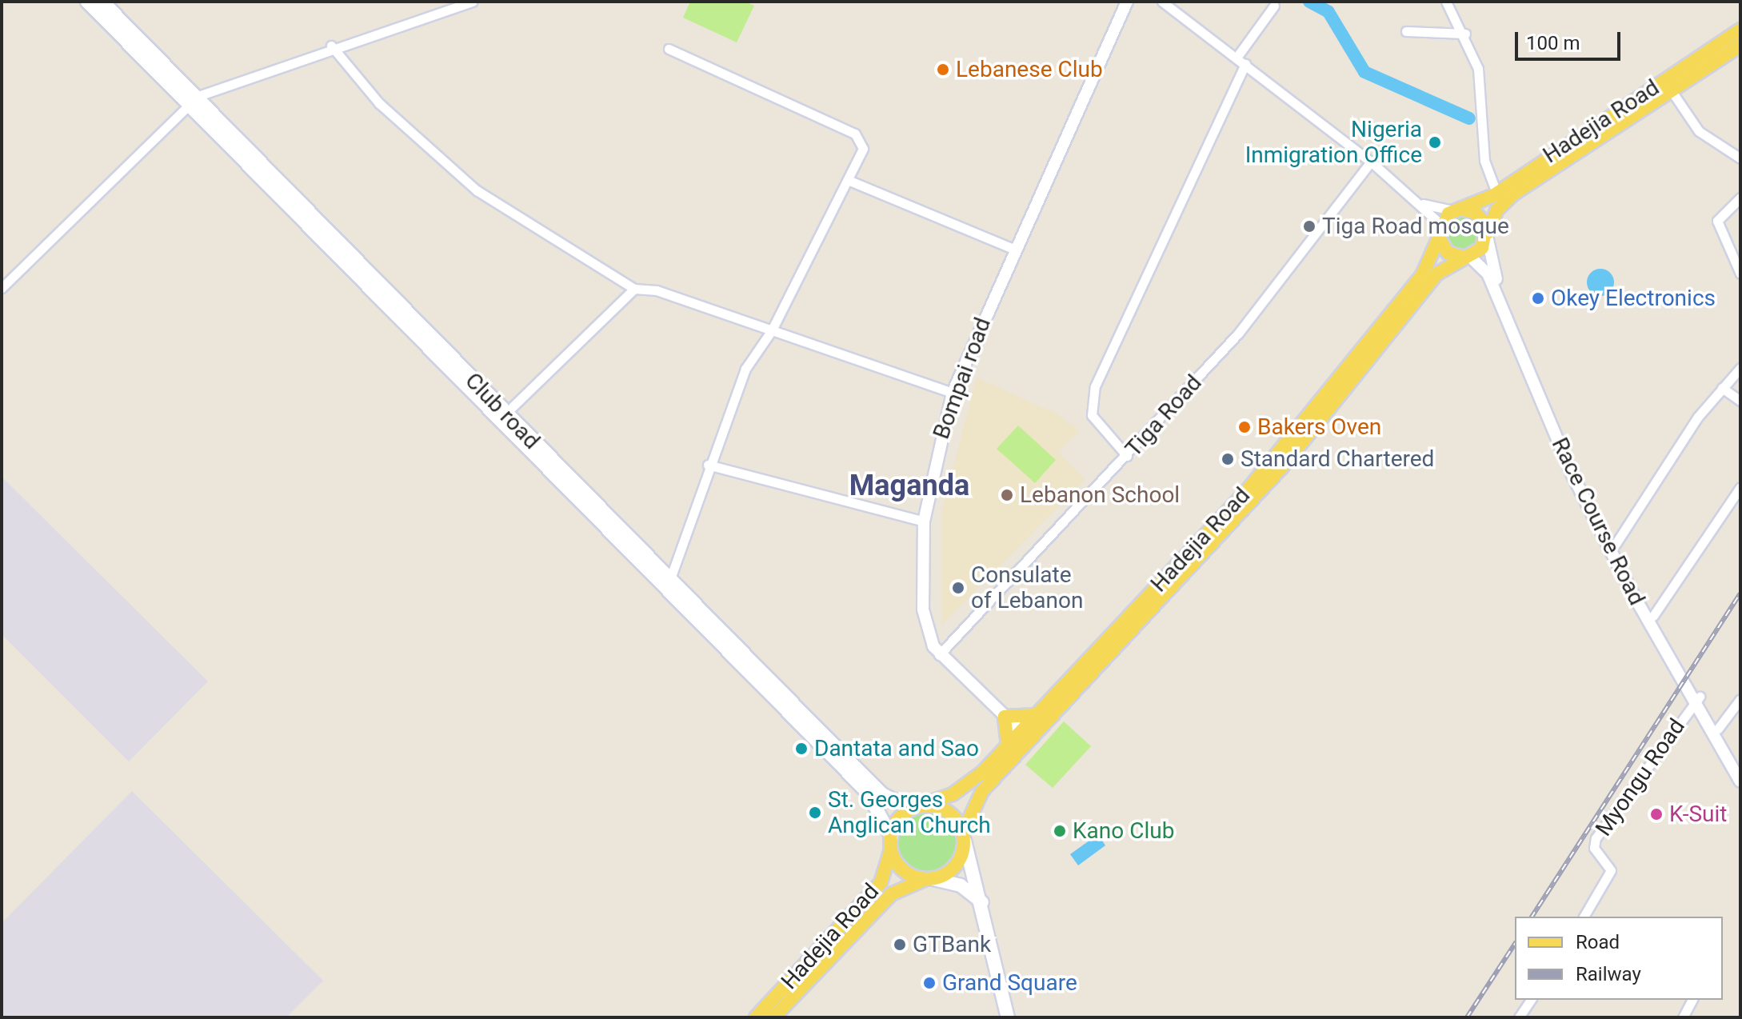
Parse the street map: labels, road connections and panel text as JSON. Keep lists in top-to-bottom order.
{
  "streets": {
    "main road": ["Hadejia Road", "Club road"],
    "street": [
      "Bompai road",
      "Tiga Road",
      "Race Course Road",
      "Myongu Road"
    ]
  },
  "crossings": [
    ["Hadejia Road", "Bompai road"],
    ["Hadejia Road", "Club road"],
    ["Hadejia Road", "Race Course Road"],
    ["Bompai road", "Tiga Road"],
    ["Race Course Road", "Myongu Road"]
  ],
  "districts": ["Maganda"],
  "places": [
    "Lebanese Club",
    "Nigeria Inmigration Office",
    "Tiga Road mosque",
    "Okey Electronics",
    "Bakers Oven",
    "Standard Chartered",
    "Lebanon School",
    "Consulate of Lebanon",
    "Dantata and Sao",
    "St. Georges Anglican Church",
    "K-Suit",
    "Kano Club",
    "GTBank",
    "Grand Square"
  ],
  "legend": ["Road", "Railway"],
  "scale_bar": "100 m"
}
